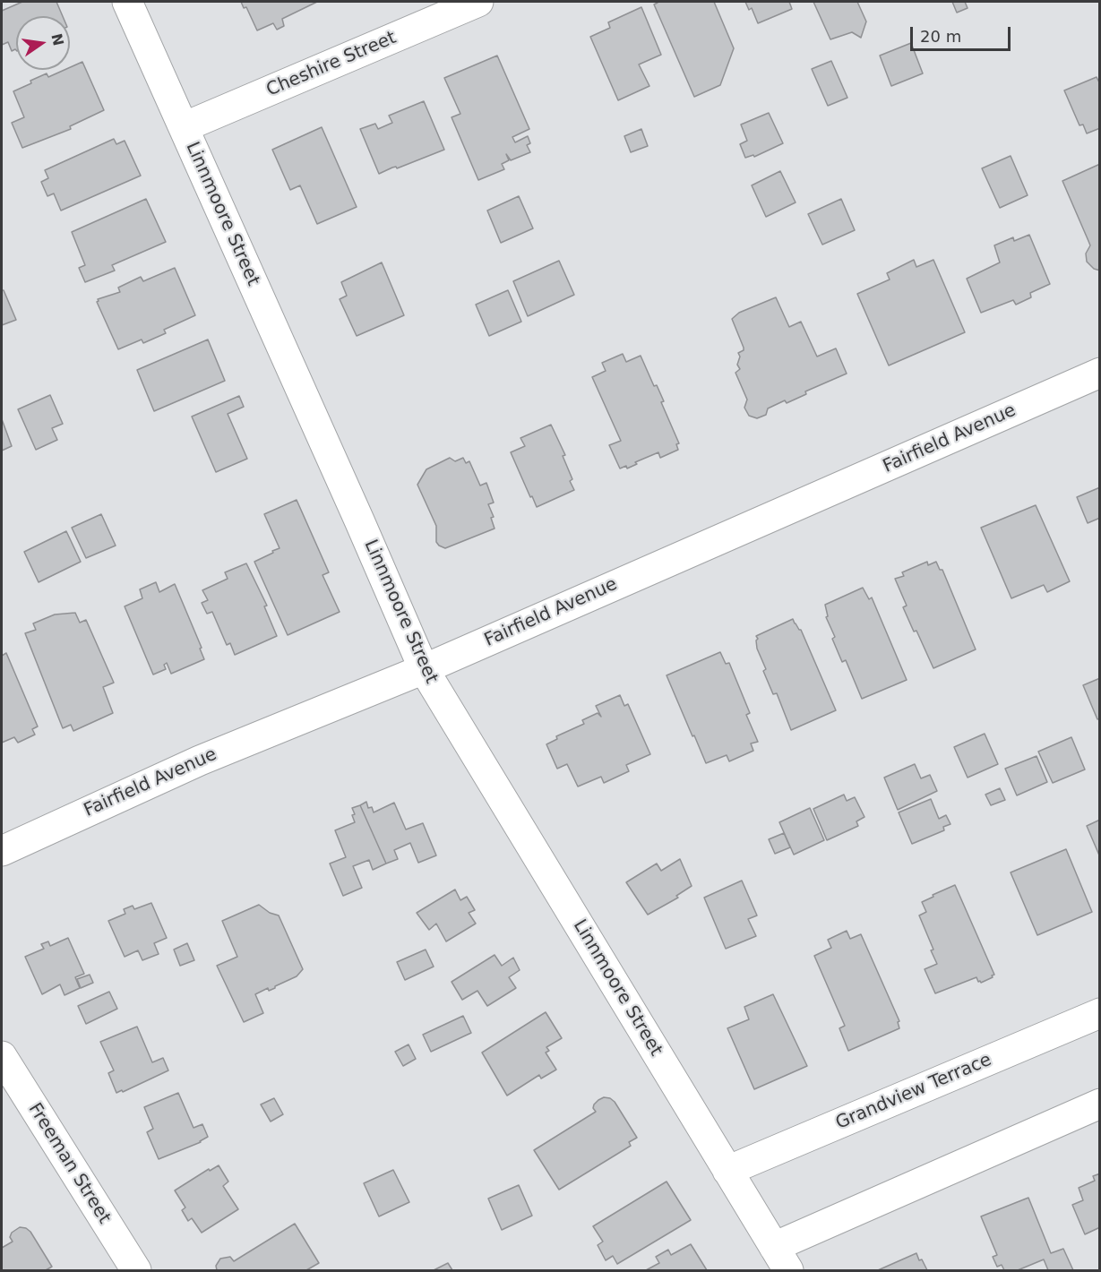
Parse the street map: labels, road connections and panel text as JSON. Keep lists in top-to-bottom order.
{
  "streets": {
    "street": [
      "Cheshire Street",
      "Linnmoore Street",
      "Fairfield Avenue",
      "Grandview Terrace",
      "Freeman Street"
    ]
  },
  "crossings": [
    ["Cheshire Street", "Linnmoore Street"],
    ["Linnmoore Street", "Fairfield Avenue"],
    ["Linnmoore Street", "Grandview Terrace"]
  ],
  "scale_bar": "20 m",
  "north": "right"
}
